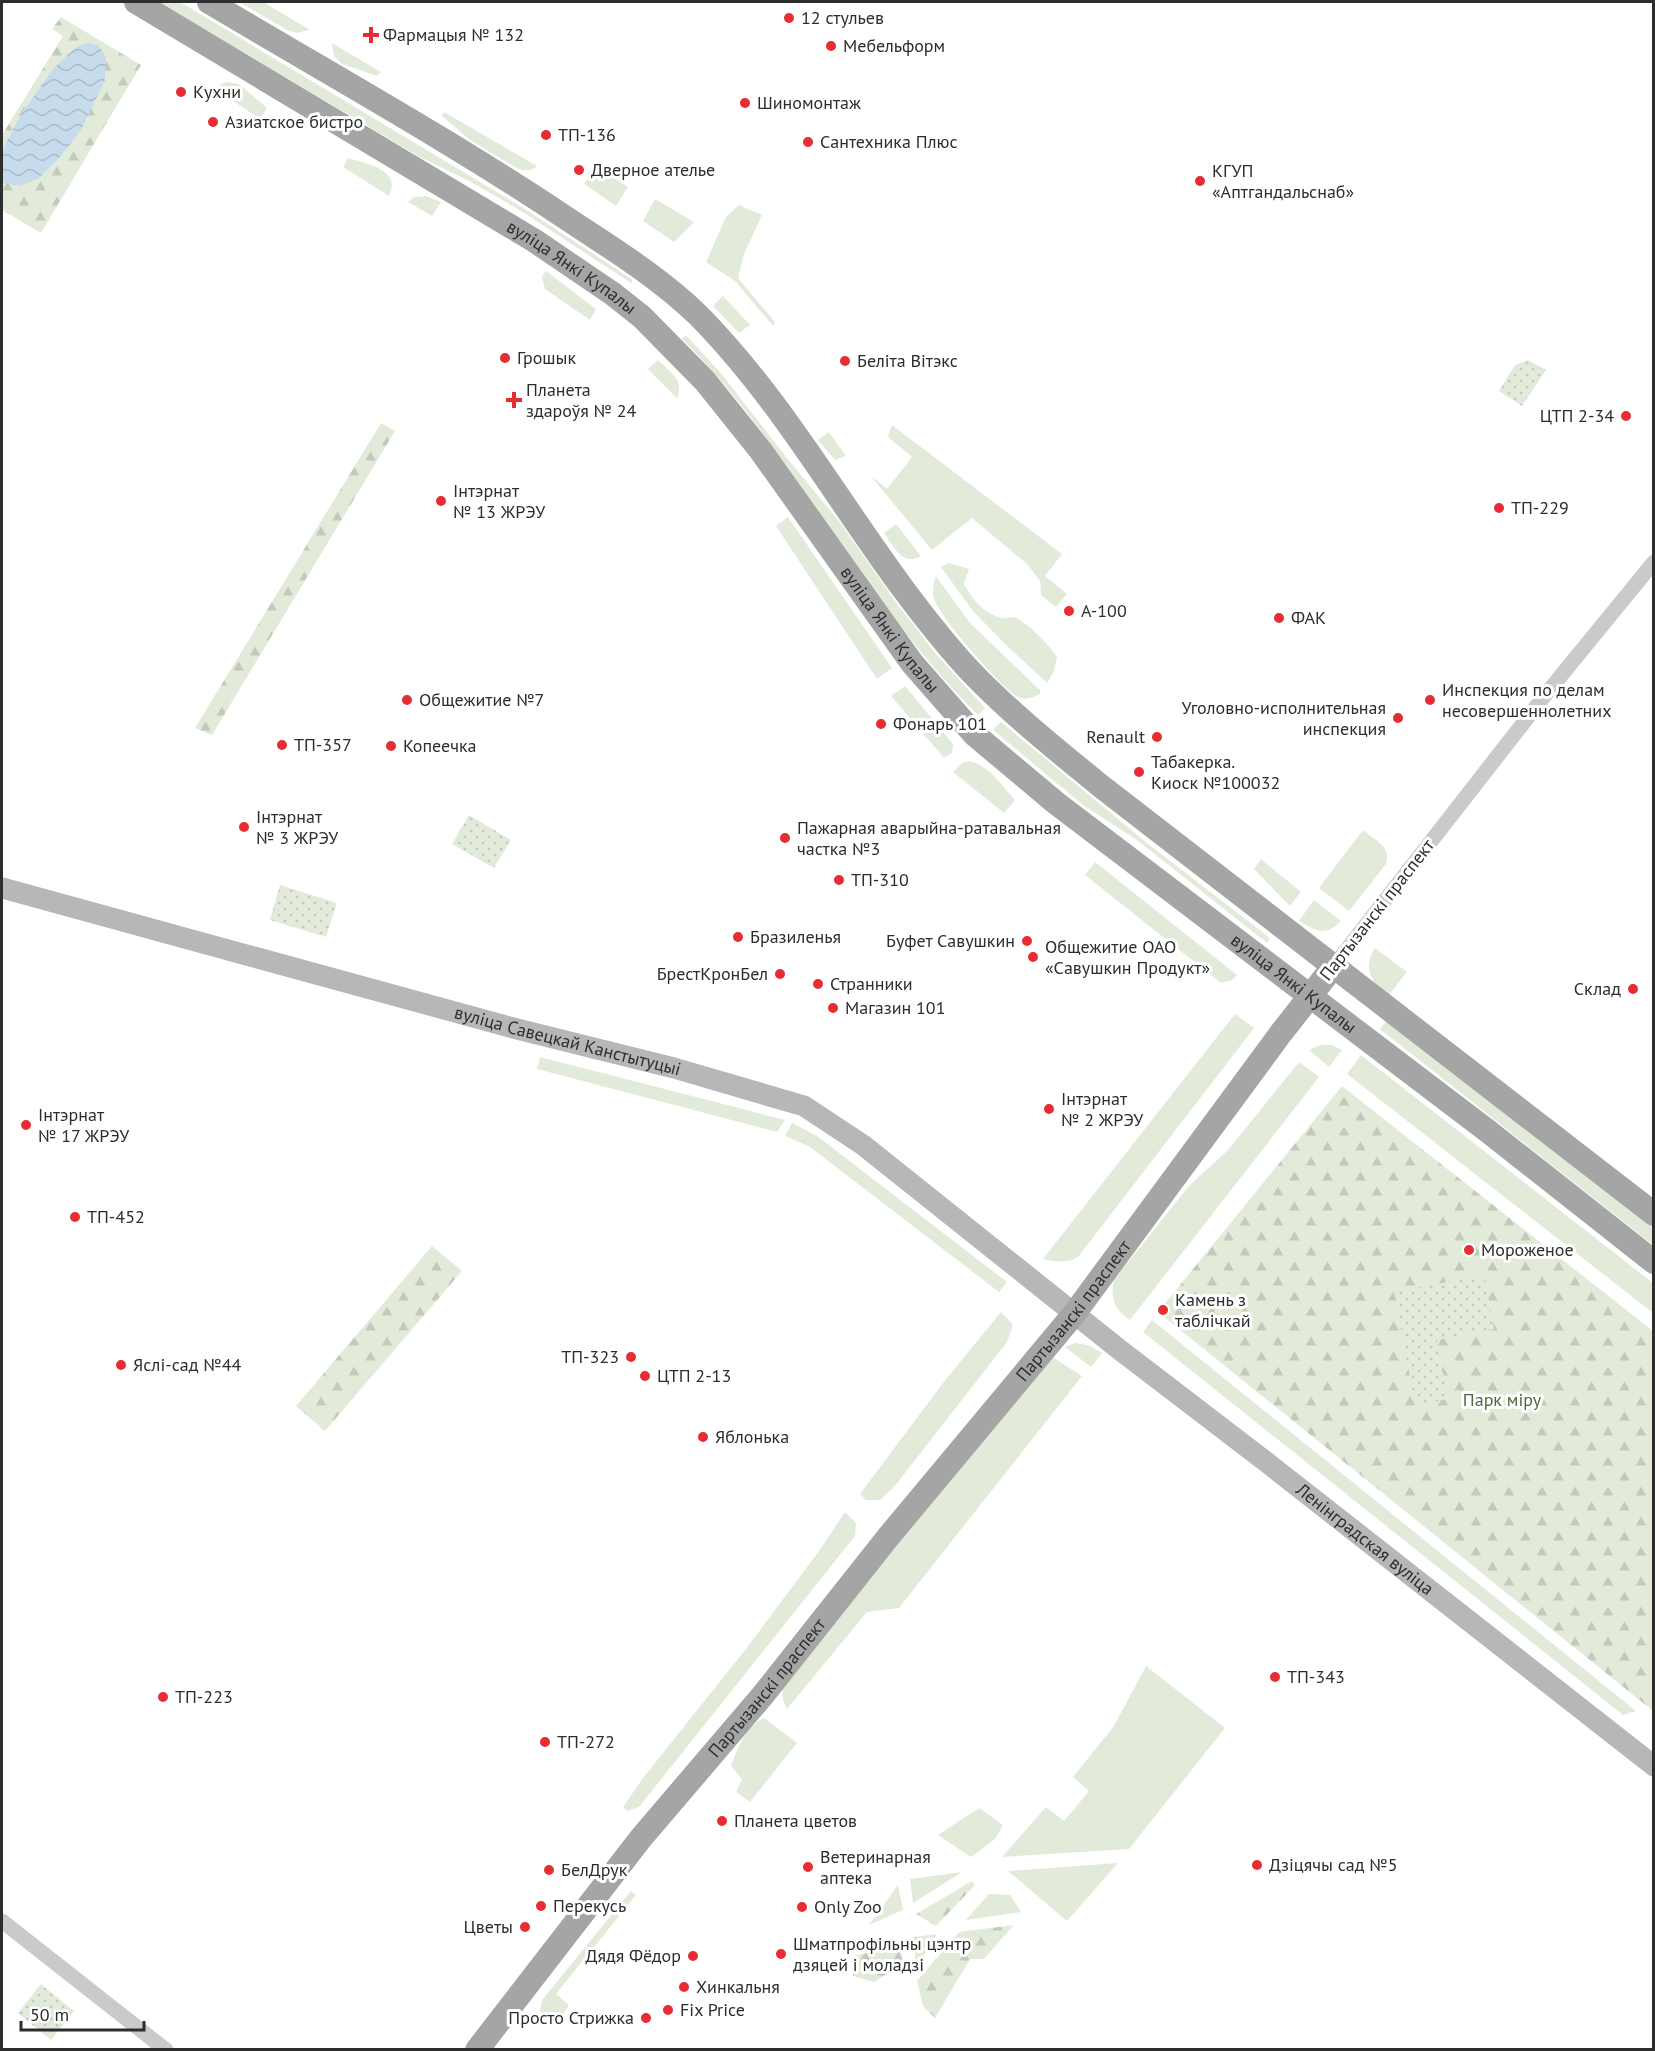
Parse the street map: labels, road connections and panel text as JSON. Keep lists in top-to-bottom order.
{
  "streets": {
    "main road": [
      "вуліца Янкі Купалы",
      "Партызанскі праспект",
      "вуліца Савецкай Канстытуцыі",
      "Ленінградская вуліца"
    ]
  },
  "crossings": [
    ["вуліца Янкі Купалы", "Партызанскі праспект"],
    ["Партызанскі праспект", "вуліца Савецкай Канстытуцыі"],
    ["Партызанскі праспект", "Ленінградская вуліца"],
    ["вуліца Савецкай Канстытуцыі", "Ленінградская вуліца"]
  ],
  "parks": ["Парк міру"],
  "places": {
    "other": [
      "12 стульев",
      "Мебельформ",
      "Кухни",
      "Шиномонтаж",
      "Азиатское бистро",
      "ТП-136",
      "Сантехника Плюс",
      "Дверное ателье",
      "КГУП «Аптгандальснаб»",
      "Грошык",
      "Беліта Вітэкс",
      "ЦТП 2-34",
      "Інтэрнат № 13 ЖРЭУ",
      "ТП-229",
      "А-100",
      "ФАК",
      "Общежитие №7",
      "Инспекция по делам несовершеннолетних",
      "Уголовно-исполнительная инспекция",
      "Фонарь 101",
      "Renault",
      "ТП-357",
      "Копеечка",
      "Табакерка. Киоск №100032",
      "Інтэрнат № 3 ЖРЭУ",
      "Пажарная аварыйна-ратавальная частка №3",
      "ТП-310",
      "Бразиленья",
      "Буфет Савушкин",
      "Общежитие ОАО «Савушкин Продукт»",
      "БрестКронБел",
      "Странники",
      "Склад",
      "Магазин 101",
      "Інтэрнат № 2 ЖРЭУ",
      "Інтэрнат № 17 ЖРЭУ",
      "ТП-452",
      "Мороженое",
      "Камень з таблічкай",
      "ТП-323",
      "Яслі-сад №44",
      "ЦТП 2-13",
      "Яблонька",
      "ТП-343",
      "ТП-223",
      "ТП-272",
      "Планета цветов",
      "Дзіцячы сад №5",
      "Ветеринарная аптека",
      "БелДрук",
      "Перекусь",
      "Only Zoo",
      "Цветы",
      "Шматпрофільны цэнтр дзяцей і моладзі",
      "Дядя Фёдор",
      "Хинкальня",
      "Fix Price",
      "Просто Стрижка"
    ],
    "health": ["Фармацыя № 132", "Планета здароўя № 24"]
  },
  "scale_bar": "50 m"
}
